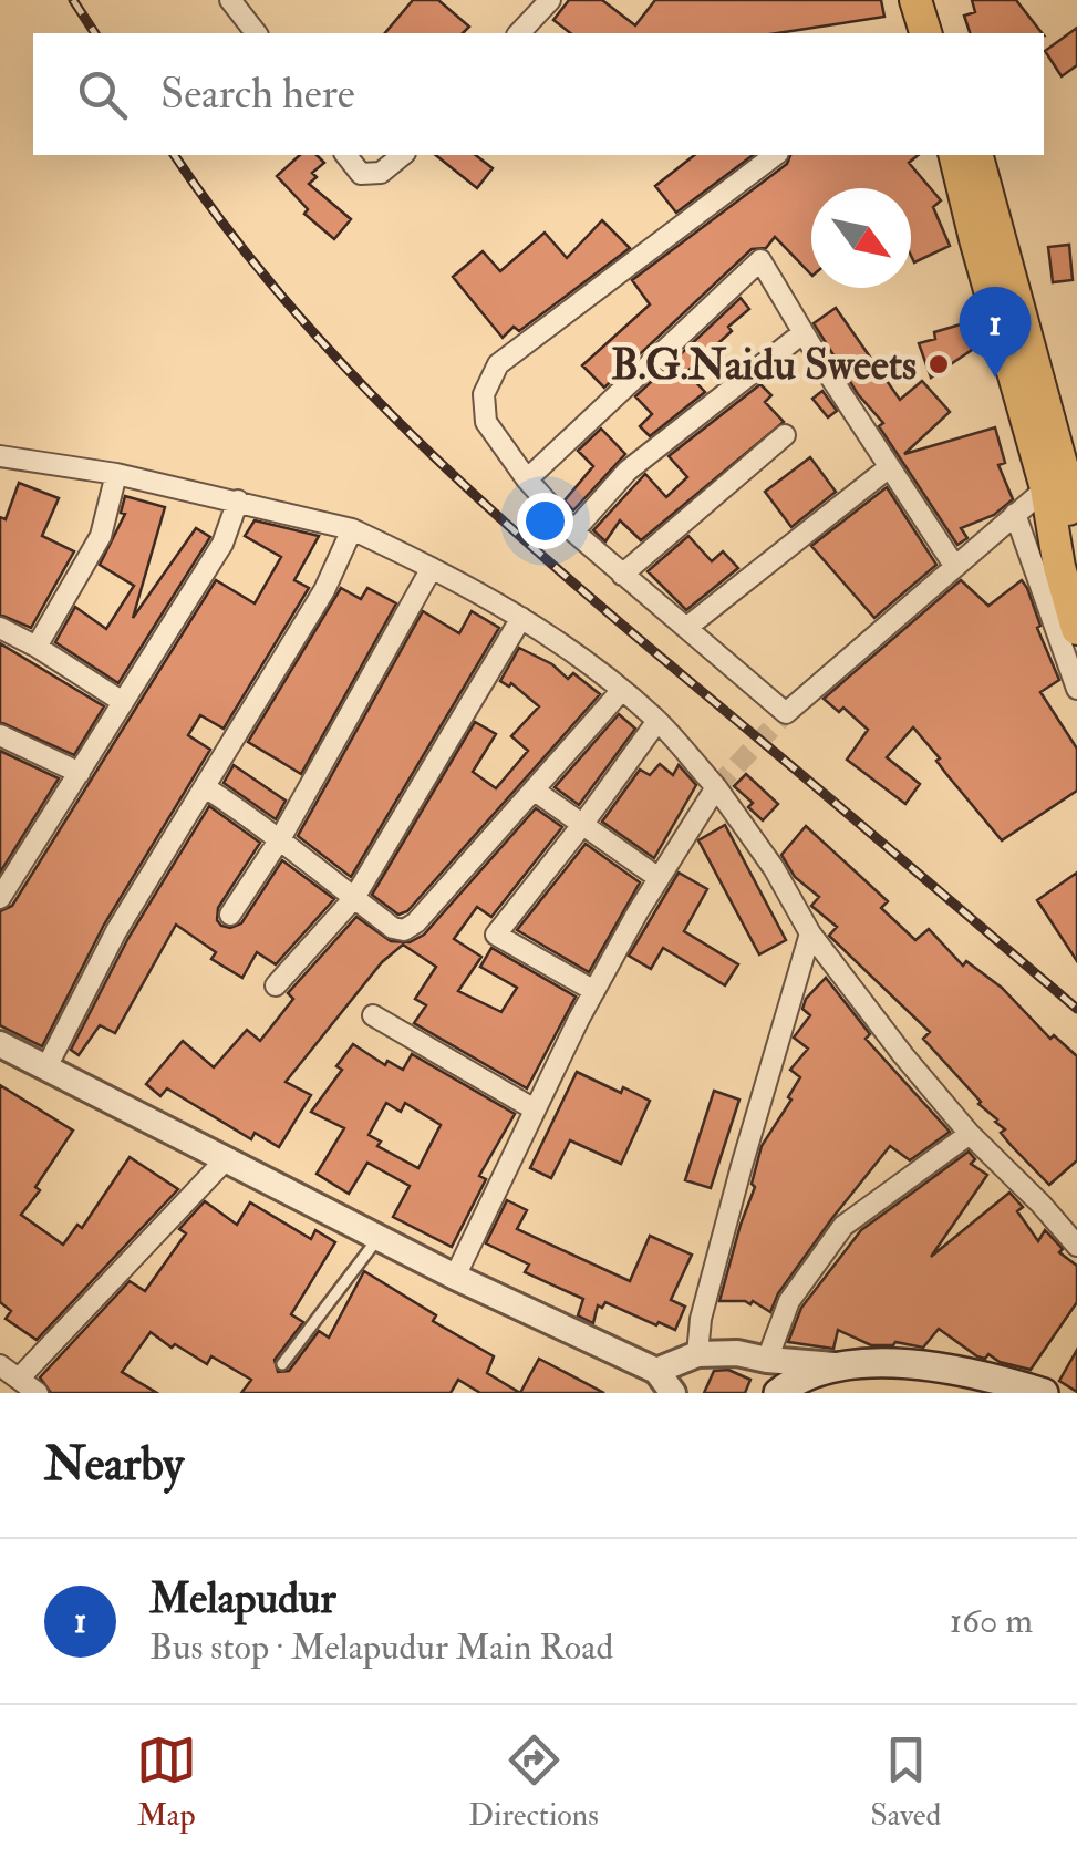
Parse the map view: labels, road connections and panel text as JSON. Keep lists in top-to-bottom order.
{
  "places": ["B.G.Naidu Sweets"],
  "north": "bottom right",
  "page": {
    "search": "Search here",
    "pins": "1",
    "heading": "Nearby",
    "list": [
      {
        "mark": "1",
        "name": "Melapudur",
        "note": "Bus stop · Melapudur Main Road",
        "value": "160 m"
      }
    ],
    "nav": ["Map", "Directions", "Saved"]
  }
}
